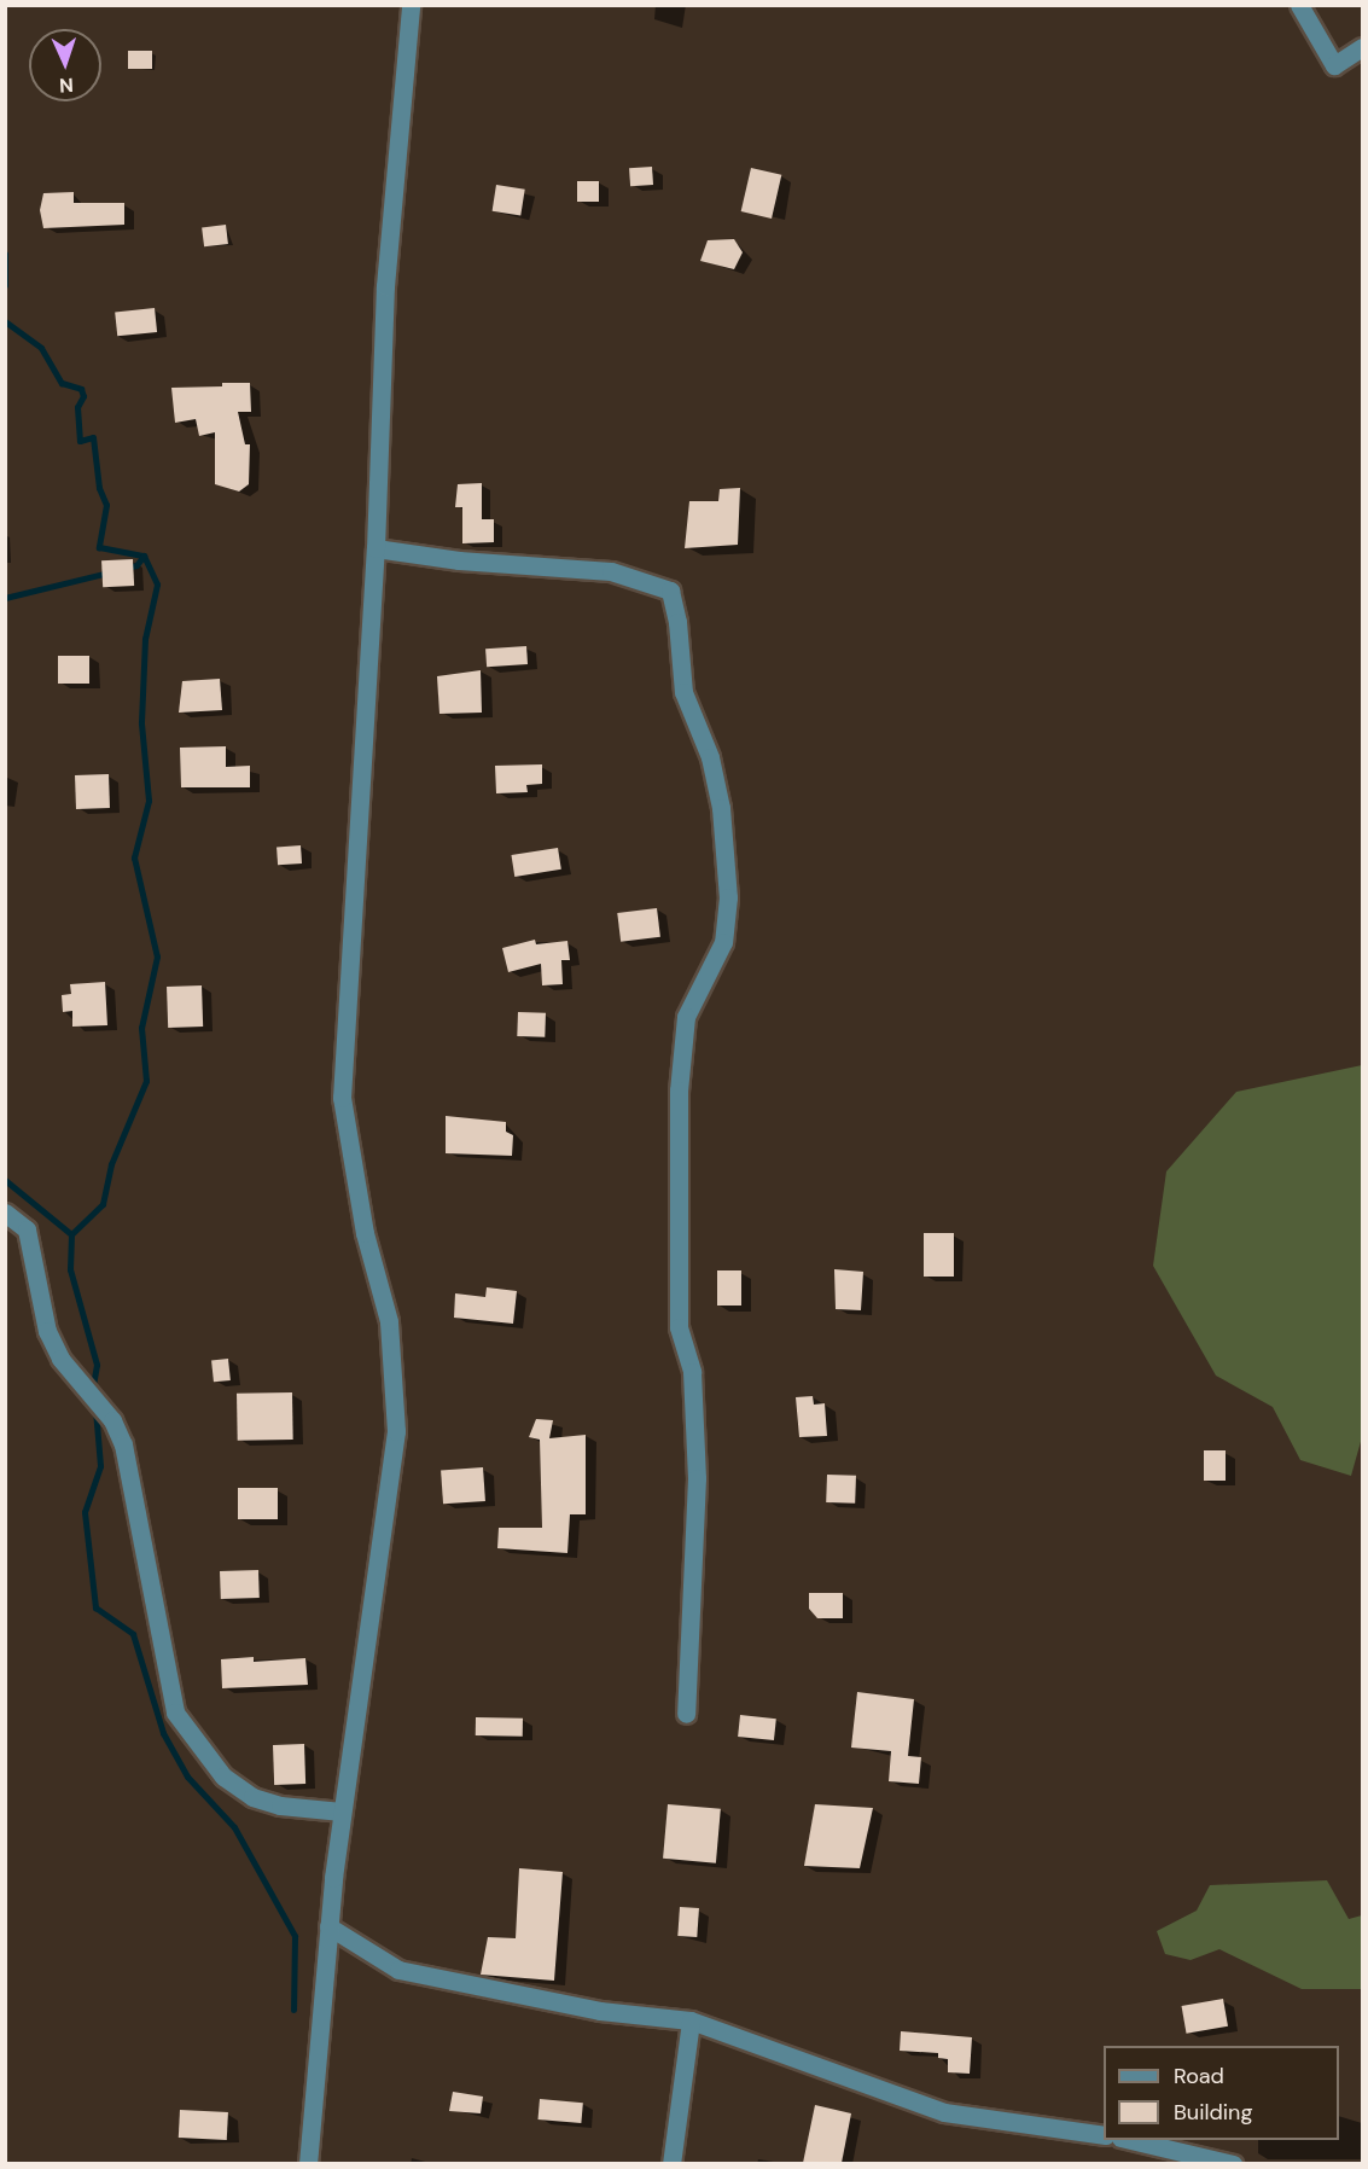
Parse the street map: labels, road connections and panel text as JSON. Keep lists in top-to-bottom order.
{
  "legend": ["Road", "Building"],
  "north": "bottom"
}
